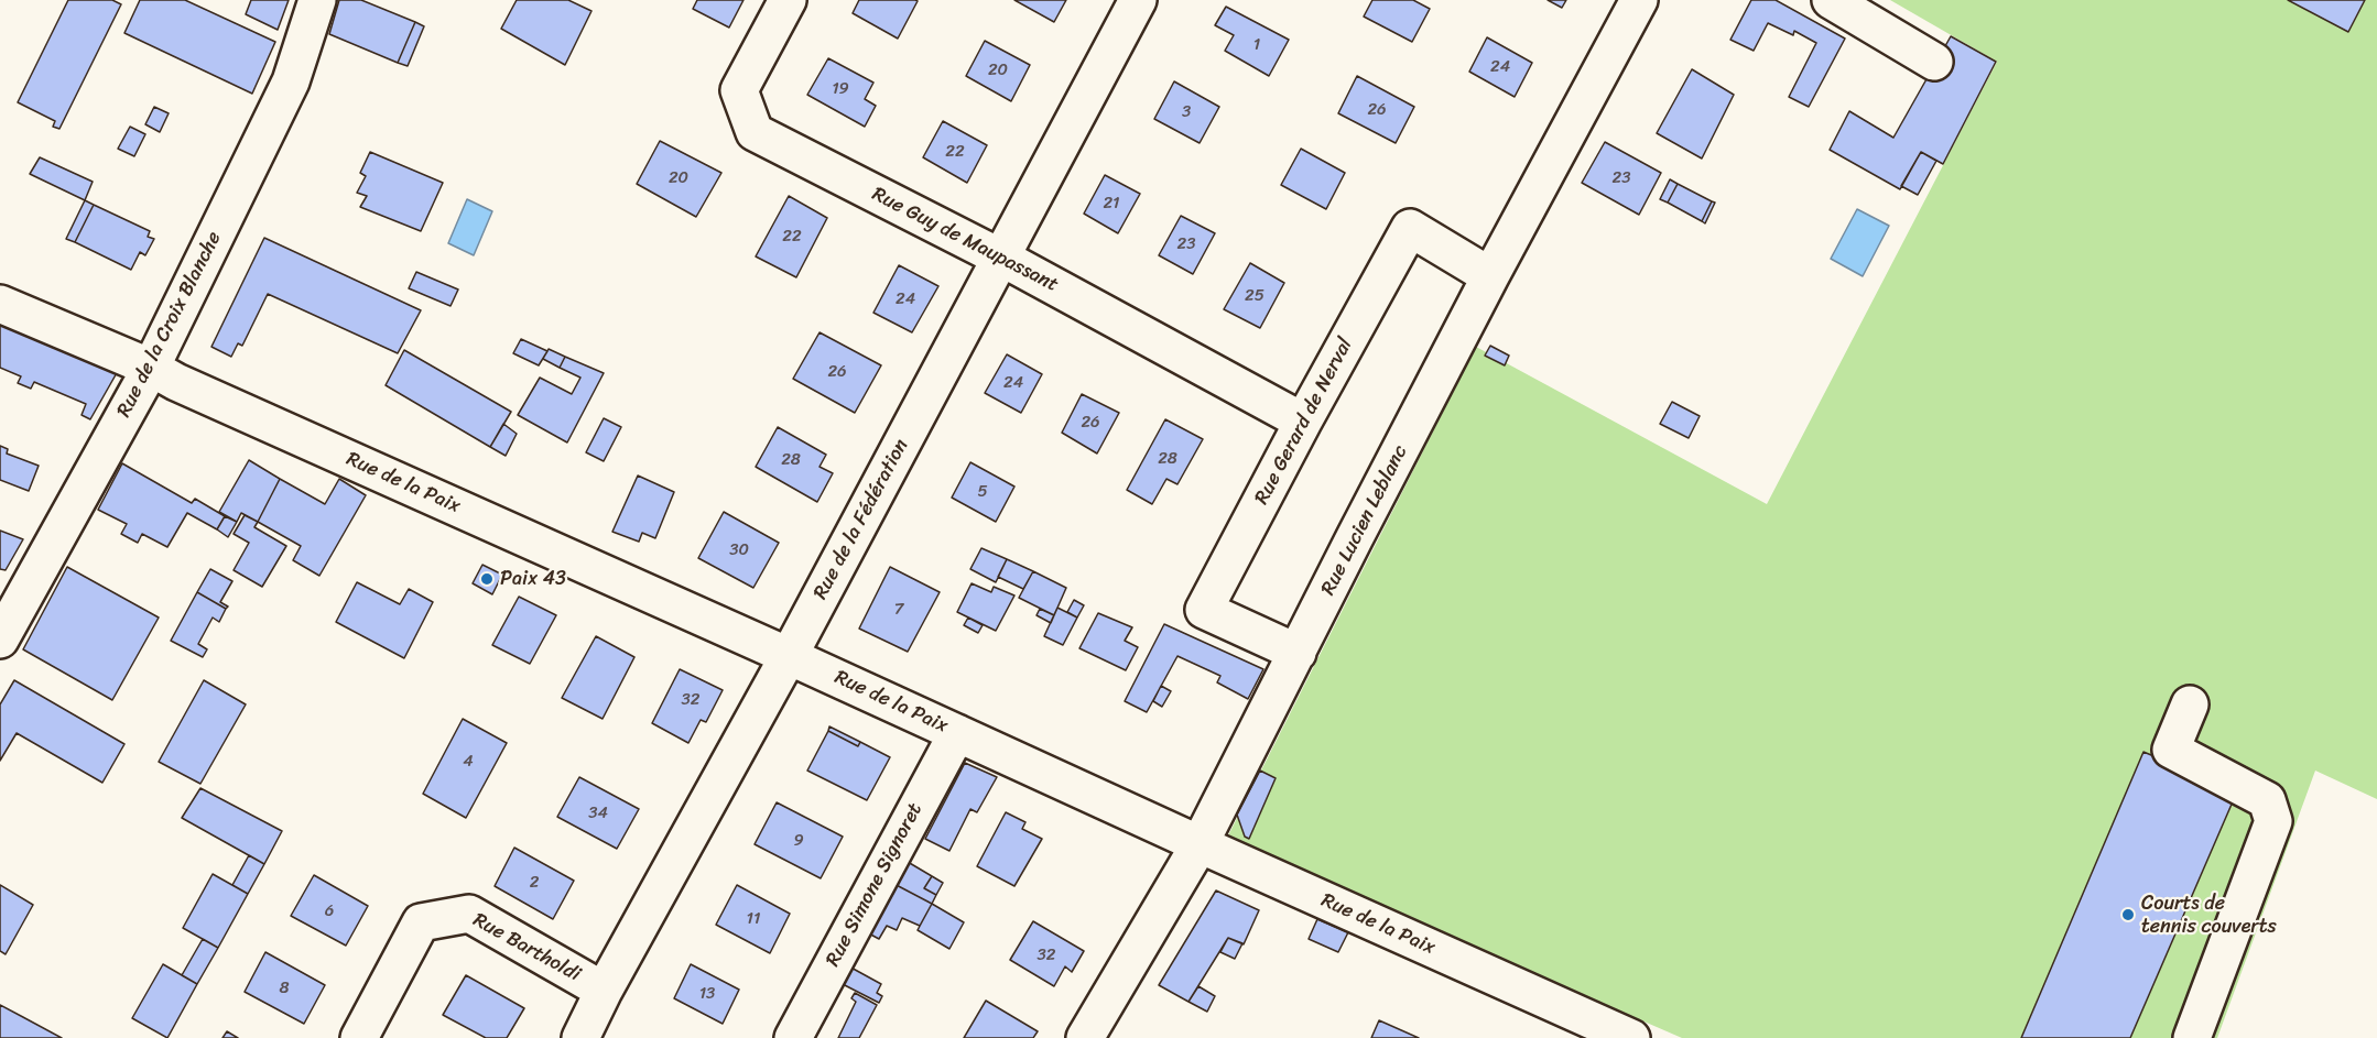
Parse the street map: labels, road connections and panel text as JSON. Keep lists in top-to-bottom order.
{
  "streets": {
    "street": [
      "Rue Guy de Maupassant",
      "Rue de la Croix Blanche",
      "Rue Gerard de Nerval",
      "Rue de la Paix",
      "Rue de la Fédération",
      "Rue Lucien Leblanc",
      "Rue Simone Signoret",
      "Rue Bartholdi"
    ]
  },
  "crossings": [
    ["Rue Guy de Maupassant", "Rue Gerard de Nerval"],
    ["Rue Guy de Maupassant", "Rue de la Fédération"],
    ["Rue de la Croix Blanche", "Rue de la Paix"],
    ["Rue Gerard de Nerval", "Rue Lucien Leblanc"],
    ["Rue de la Paix", "Rue de la Fédération"],
    ["Rue de la Paix", "Rue Lucien Leblanc"],
    ["Rue de la Paix", "Rue Simone Signoret"],
    ["Rue de la Fédération", "Rue Bartholdi"]
  ],
  "places": ["Paix 43", "Courts de tennis couverts"],
  "house_numbers": [
    "1",
    "24",
    "20",
    "19",
    "26",
    "3",
    "22",
    "20",
    "23",
    "21",
    "22",
    "23",
    "25",
    "24",
    "26",
    "24",
    "26",
    "28",
    "28",
    "5",
    "30",
    "7",
    "32",
    "4",
    "34",
    "9",
    "2",
    "6",
    "11",
    "32",
    "8",
    "13"
  ]
}
